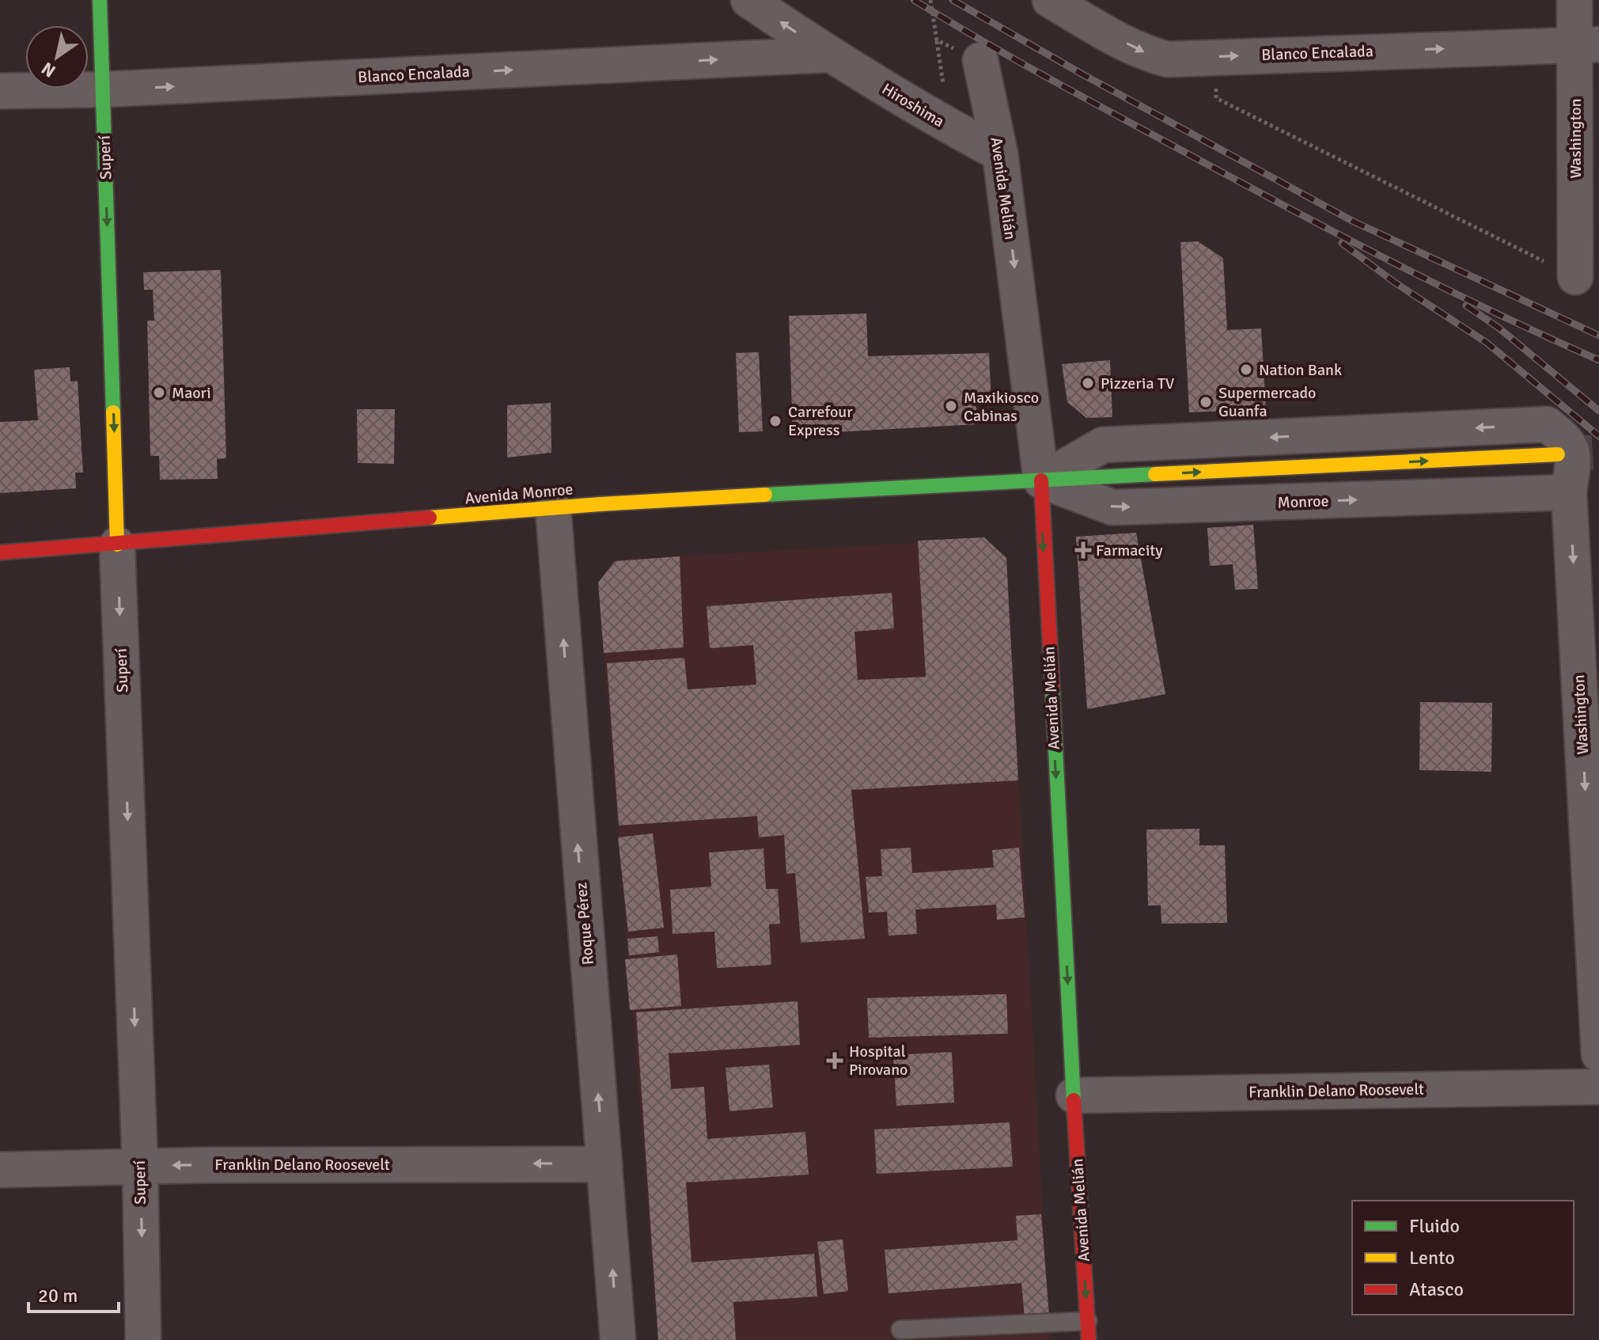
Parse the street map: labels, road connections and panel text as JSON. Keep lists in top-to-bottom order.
{
  "streets": {
    "street": [
      "Blanco Encalada",
      "Hiroshima",
      "Washington",
      "Superí",
      "Avenida Melián",
      "Avenida Monroe",
      "Monroe",
      "Roque Pérez",
      "Franklin Delano Roosevelt"
    ]
  },
  "crossings": [
    ["Blanco Encalada", "Hiroshima"],
    ["Blanco Encalada", "Washington"],
    ["Blanco Encalada", "Superí"],
    ["Hiroshima", "Avenida Melián"],
    ["Washington", "Avenida Melián"],
    ["Washington", "Avenida Monroe"],
    ["Washington", "Monroe"],
    ["Superí", "Avenida Monroe"],
    ["Superí", "Franklin Delano Roosevelt"],
    ["Avenida Melián", "Avenida Monroe"],
    ["Avenida Melián", "Monroe"],
    ["Avenida Melián", "Franklin Delano Roosevelt"],
    ["Avenida Monroe", "Monroe"],
    ["Avenida Monroe", "Roque Pérez"],
    ["Roque Pérez", "Franklin Delano Roosevelt"]
  ],
  "one_way": [
    "Blanco Encalada",
    "Washington",
    "Superí",
    "Avenida Melián",
    "Monroe",
    "Roque Pérez",
    "Franklin Delano Roosevelt"
  ],
  "places": {
    "other": [
      "Nation Bank",
      "Pizzeria TV",
      "Maori",
      "Supermercado Guanfa",
      "Maxikiosco Cabinas",
      "Carrefour Express"
    ],
    "health": ["Farmacity", "Hospital Pirovano"]
  },
  "legend": ["Fluido", "Lento", "Atasco"],
  "scale_bar": "20 m",
  "north": "bottom left"
}
